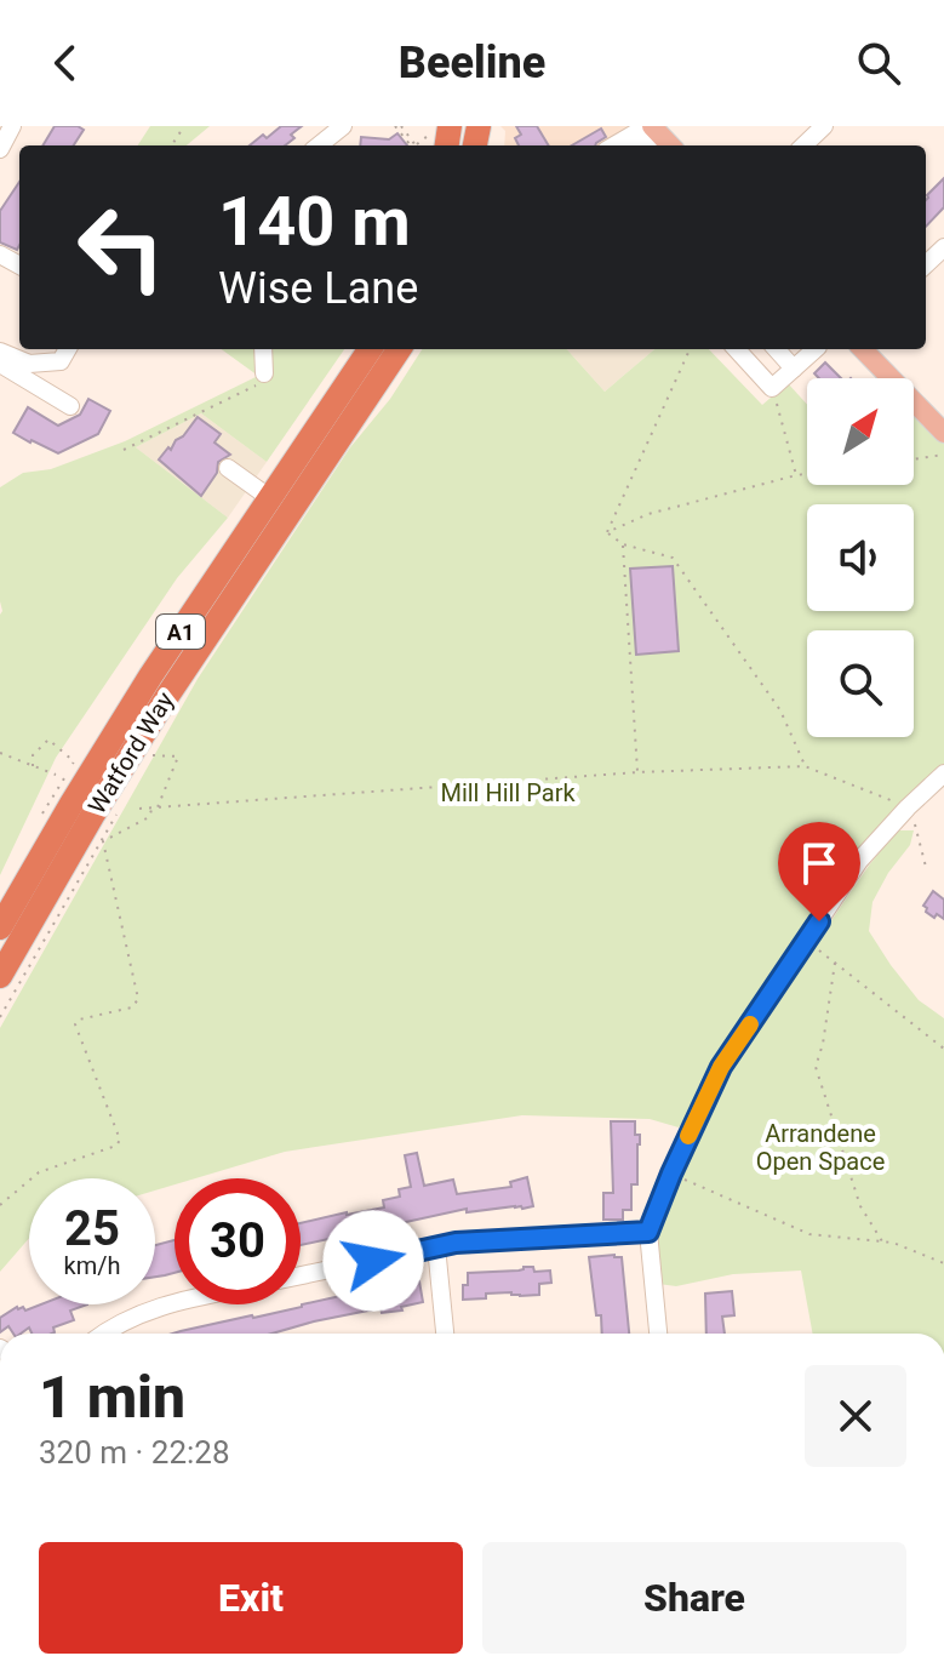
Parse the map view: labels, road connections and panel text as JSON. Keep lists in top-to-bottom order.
{
  "streets": {
    "highway": ["A1", "Watford Way"]
  },
  "parks": ["Mill Hill Park", "Arrandene Open Space"],
  "north": "top right",
  "page": {
    "header": "Beeline",
    "turn": ["140 m", "Wise Lane"],
    "speed": "25 km/h",
    "limit": "30",
    "heading": ["1 min", "320 m · 22:28"],
    "buttons": ["Exit", "Share"]
  }
}
